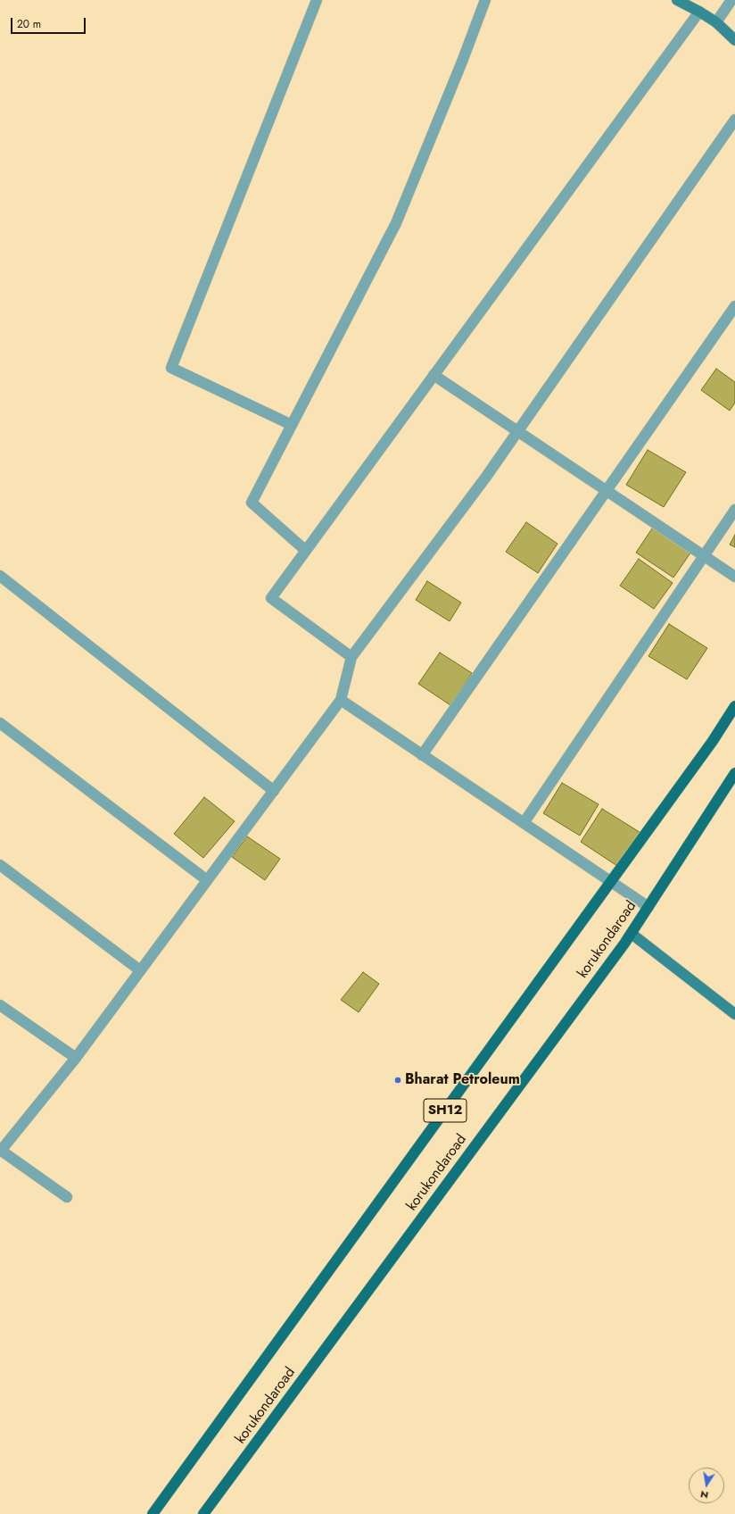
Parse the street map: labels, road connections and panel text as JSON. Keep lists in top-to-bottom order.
{
  "streets": {
    "main road": ["korukondaroad", "SH12"]
  },
  "places": ["Bharat Petroleum"],
  "scale_bar": "20 m",
  "north": "bottom"
}
